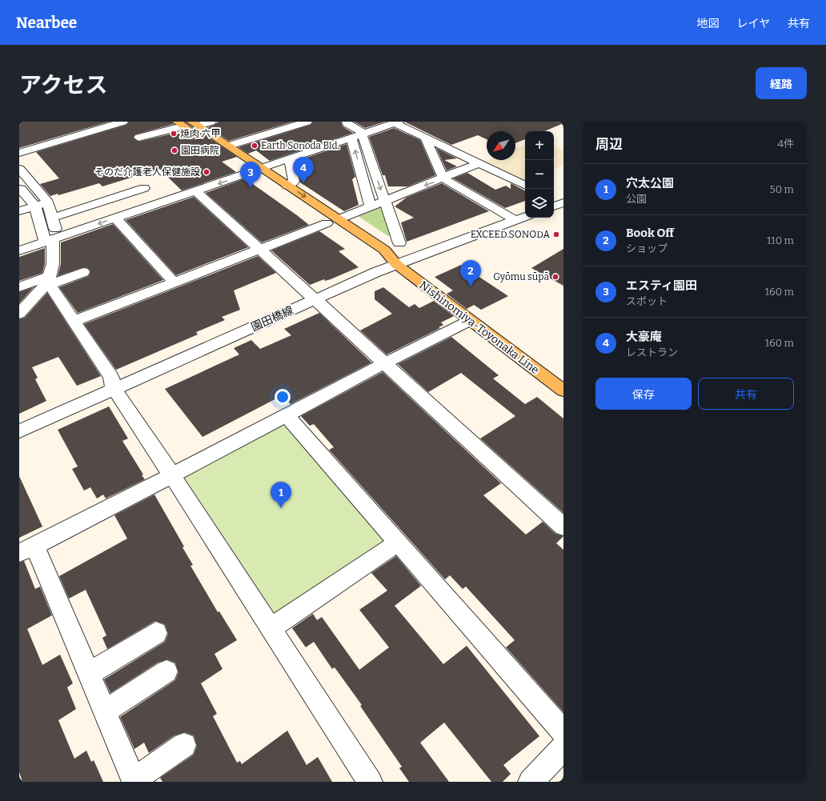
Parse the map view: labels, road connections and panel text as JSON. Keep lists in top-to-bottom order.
{
  "streets": {
    "main road": ["Nishinomiya-Toyonaka Line"],
    "street": ["園田橋線"]
  },
  "crossings": [
    ["園田橋線", "Nishinomiya-Toyonaka Line"]
  ],
  "places": [
    "焼肉 六甲",
    "Earth Sonoda Bld.",
    "園田病院",
    "そのだ介護老人保健施設",
    "EXCEED.SONODA",
    "Gyōmu sūpā"
  ],
  "north": "bottom left",
  "page": {
    "header": "Nearbee",
    "nav": ["地図", "レイヤ", "共有"],
    "title": "アクセス",
    "buttons": [
      "経路",
      ["保存", "共有"]
    ],
    "heading": ["周辺", "4件"],
    "map_buttons": ["+", "−"],
    "pins": [
      "4",
      "3",
      "2",
      "1"
    ],
    "list": [
      {
        "mark": "1",
        "name": "穴太公園",
        "note": "公園",
        "value": "50 m"
      },
      {
        "mark": "2",
        "name": "Book Off",
        "note": "ショップ",
        "value": "110 m"
      },
      {
        "mark": "3",
        "name": "エスティ園田",
        "note": "スポット",
        "value": "160 m"
      },
      {
        "mark": "4",
        "name": "大豪庵",
        "note": "レストラン",
        "value": "160 m"
      }
    ]
  }
}
